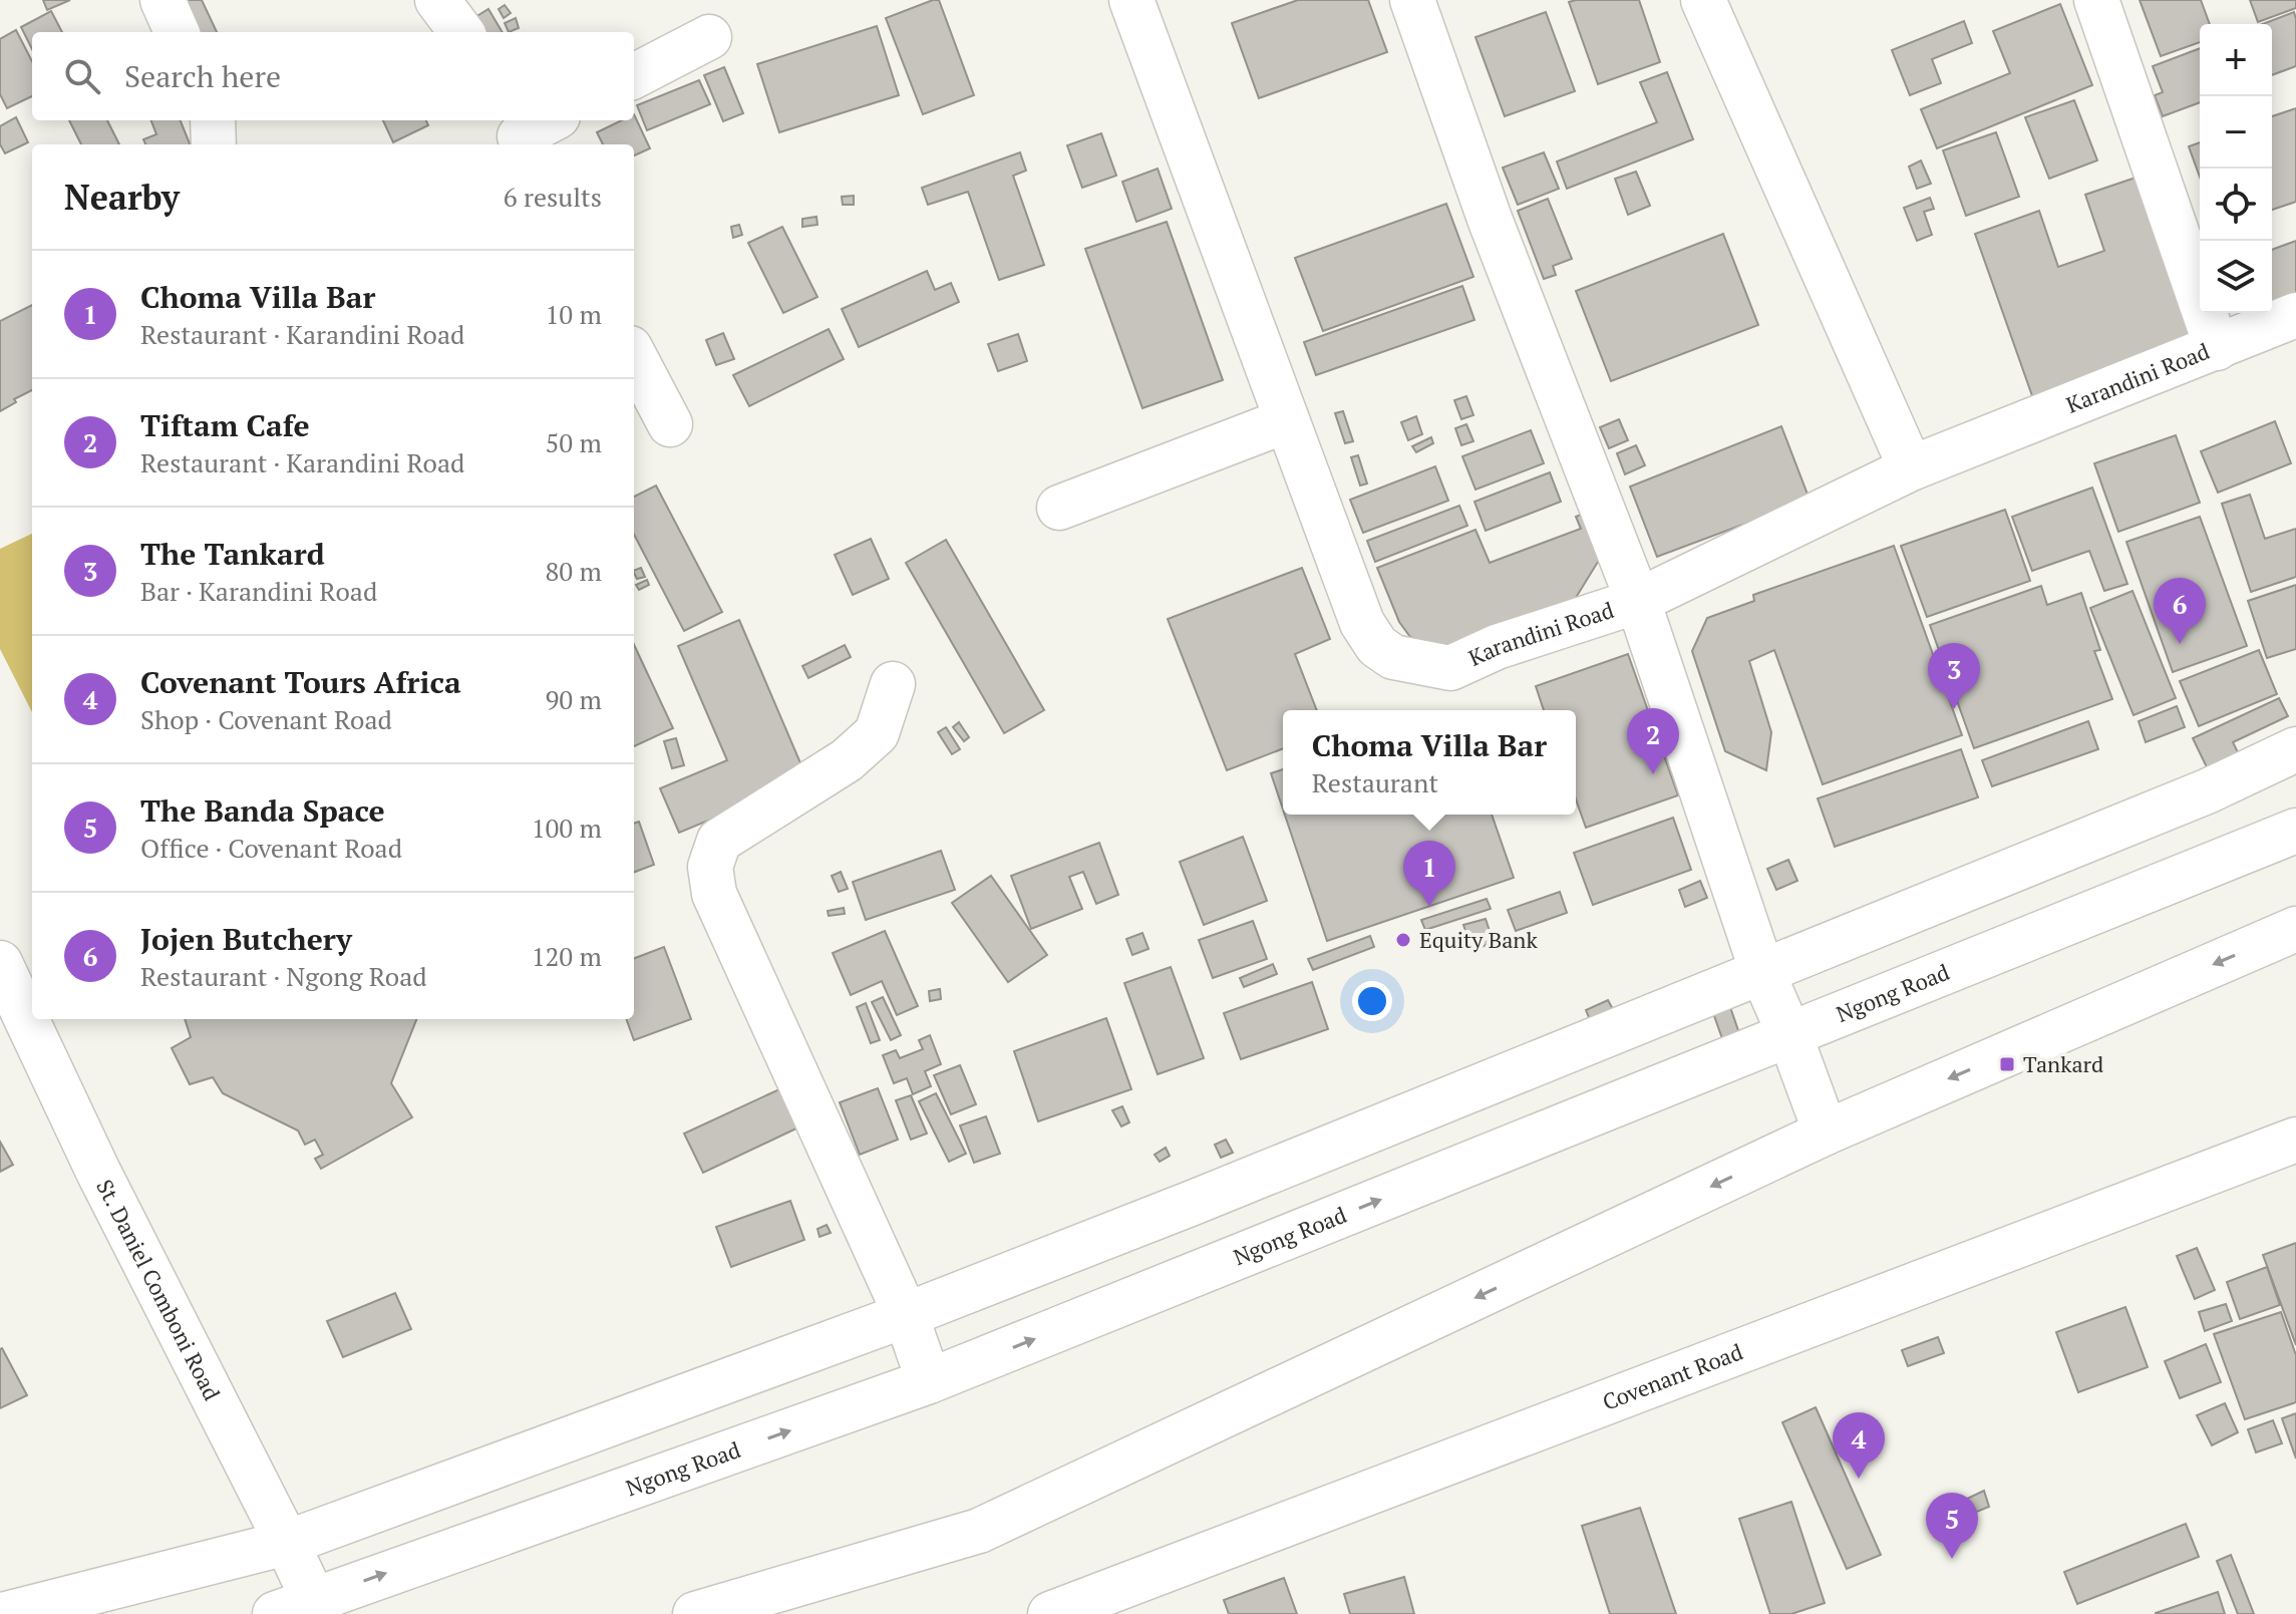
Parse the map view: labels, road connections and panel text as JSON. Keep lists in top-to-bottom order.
{
  "streets": {
    "street": [
      "Karandini Road",
      "Ngong Road",
      "St. Daniel Comboni Road",
      "Covenant Road"
    ]
  },
  "crossings": [
    ["Ngong Road", "St. Daniel Comboni Road"]
  ],
  "places": {
    "other": ["Equity Bank"],
    "transit": ["Tankard"]
  },
  "page": {
    "map_buttons": ["+", "−"],
    "search": "Search here",
    "heading": ["Nearby", "6 results"],
    "list": [
      {
        "mark": "1",
        "name": "Choma Villa Bar",
        "note": "Restaurant · Karandini Road",
        "value": "10 m"
      },
      {
        "mark": "2",
        "name": "Tiftam Cafe",
        "note": "Restaurant · Karandini Road",
        "value": "50 m"
      },
      {
        "mark": "3",
        "name": "The Tankard",
        "note": "Bar · Karandini Road",
        "value": "80 m"
      },
      {
        "mark": "4",
        "name": "Covenant Tours Africa",
        "note": "Shop · Covenant Road",
        "value": "90 m"
      },
      {
        "mark": "5",
        "name": "The Banda Space",
        "note": "Office · Covenant Road",
        "value": "100 m"
      },
      {
        "mark": "6",
        "name": "Jojen Butchery",
        "note": "Restaurant · Ngong Road",
        "value": "120 m"
      }
    ],
    "pins": [
      "6",
      "3",
      "2",
      "1",
      "4",
      "5"
    ],
    "popup": ["Choma Villa Bar", "Restaurant"]
  }
}
